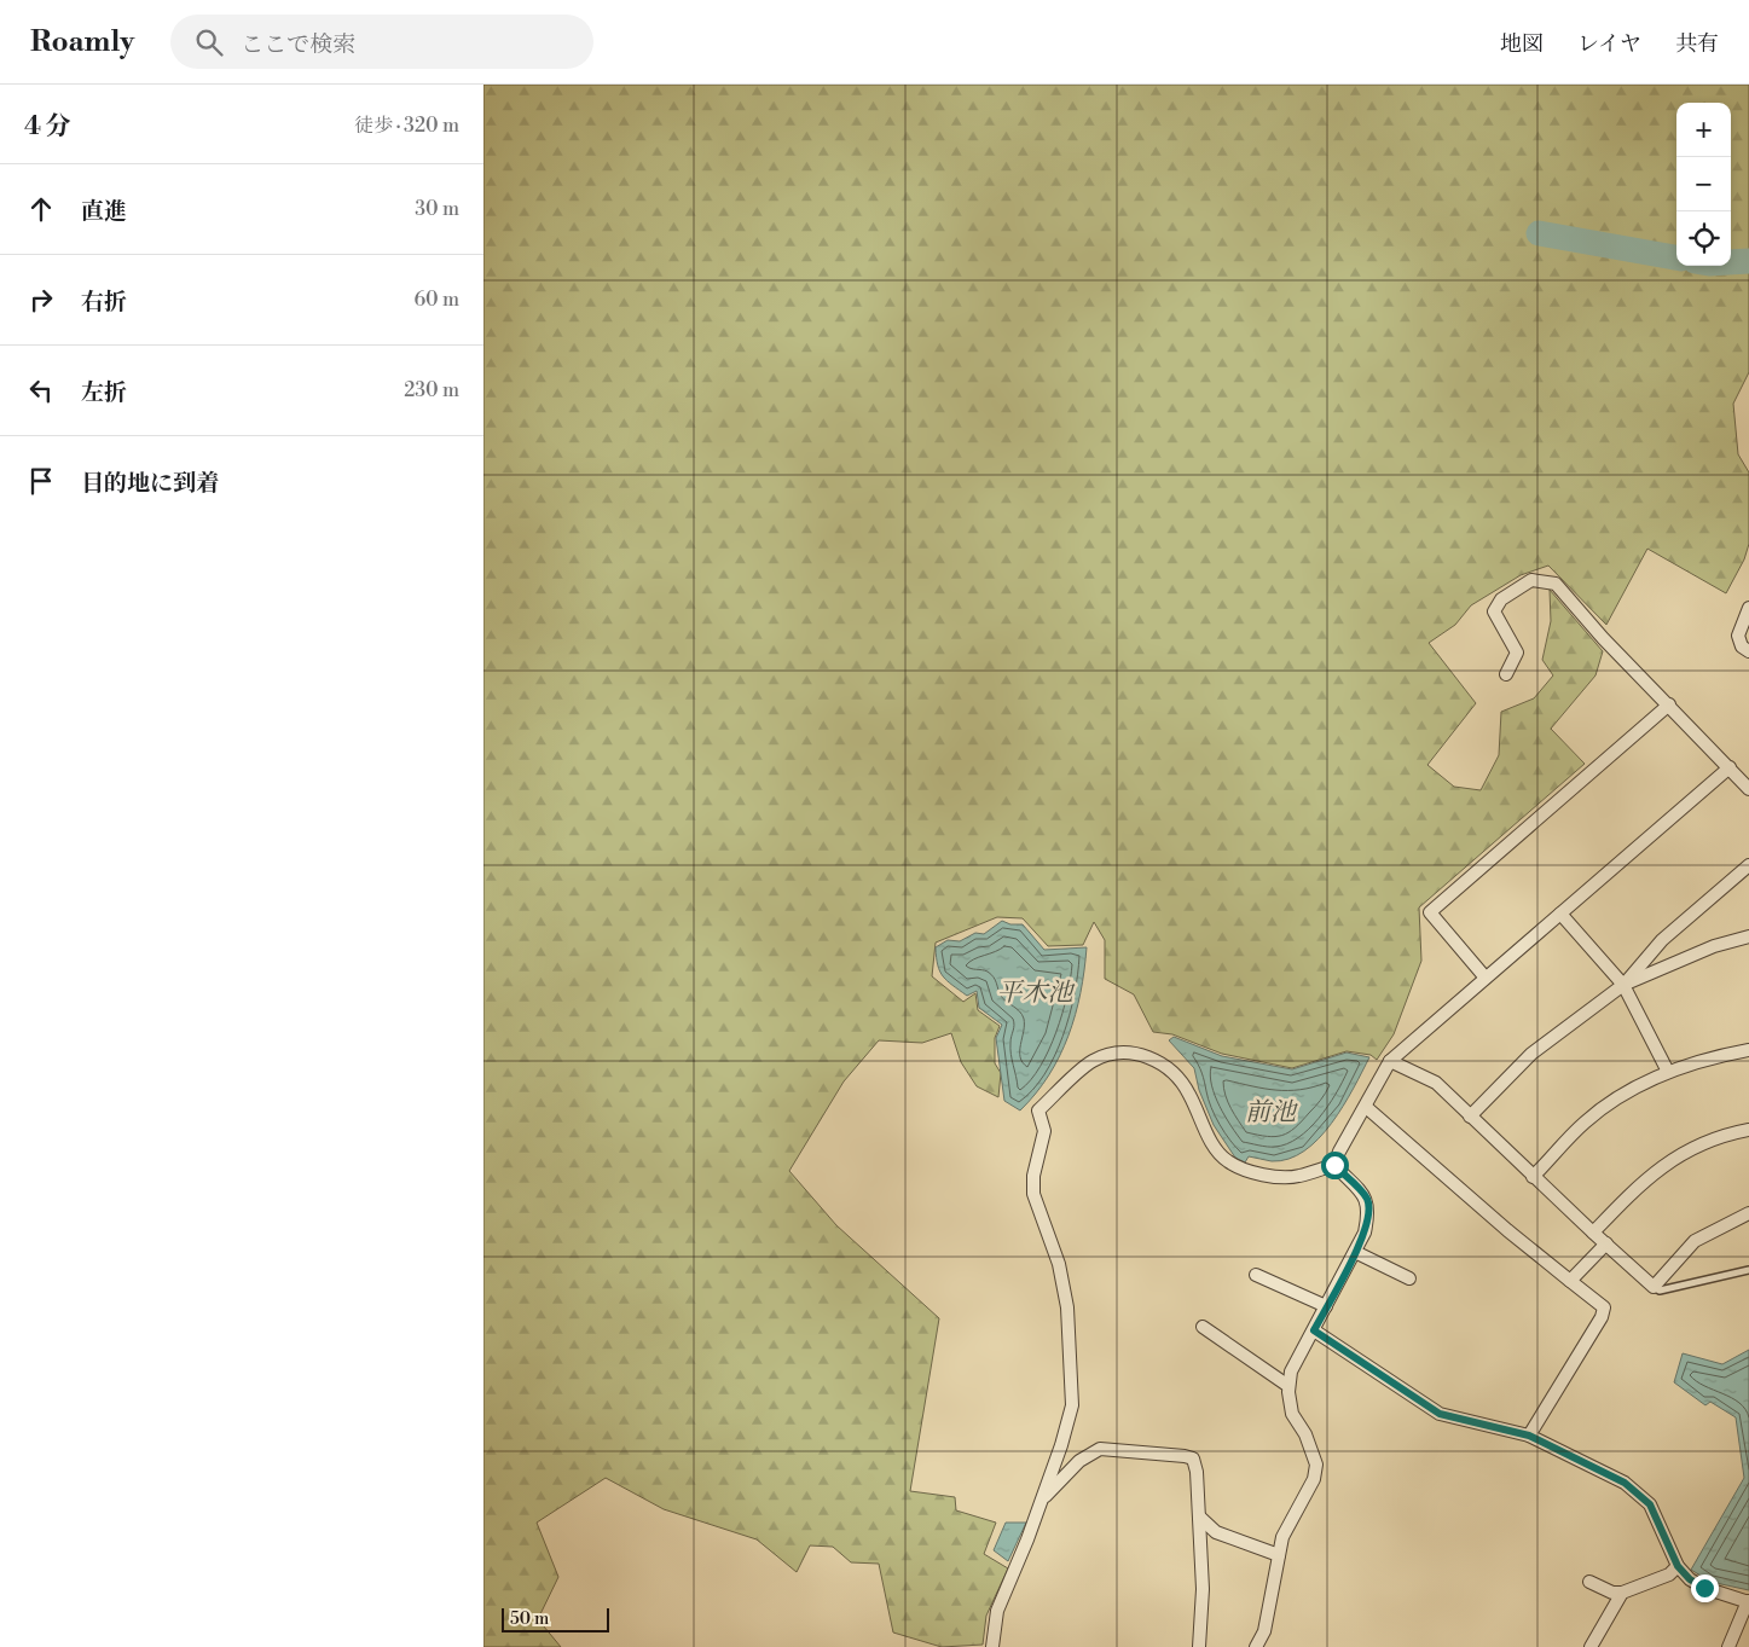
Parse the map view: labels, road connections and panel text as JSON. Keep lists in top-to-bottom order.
{
  "water": ["平木池", "前池"],
  "scale_bar": "50 m",
  "page": {
    "header": "Roamly",
    "search": "ここで検索",
    "nav": ["地図", "レイヤ", "共有"],
    "heading": ["4 分", "徒歩 · 320 m"],
    "map_buttons": ["+", "−"],
    "list": [
      ["直進", "30 m"],
      ["右折", "60 m"],
      ["左折", "230 m"],
      "目的地に到着"
    ],
    "scale": "50 m"
  }
}
